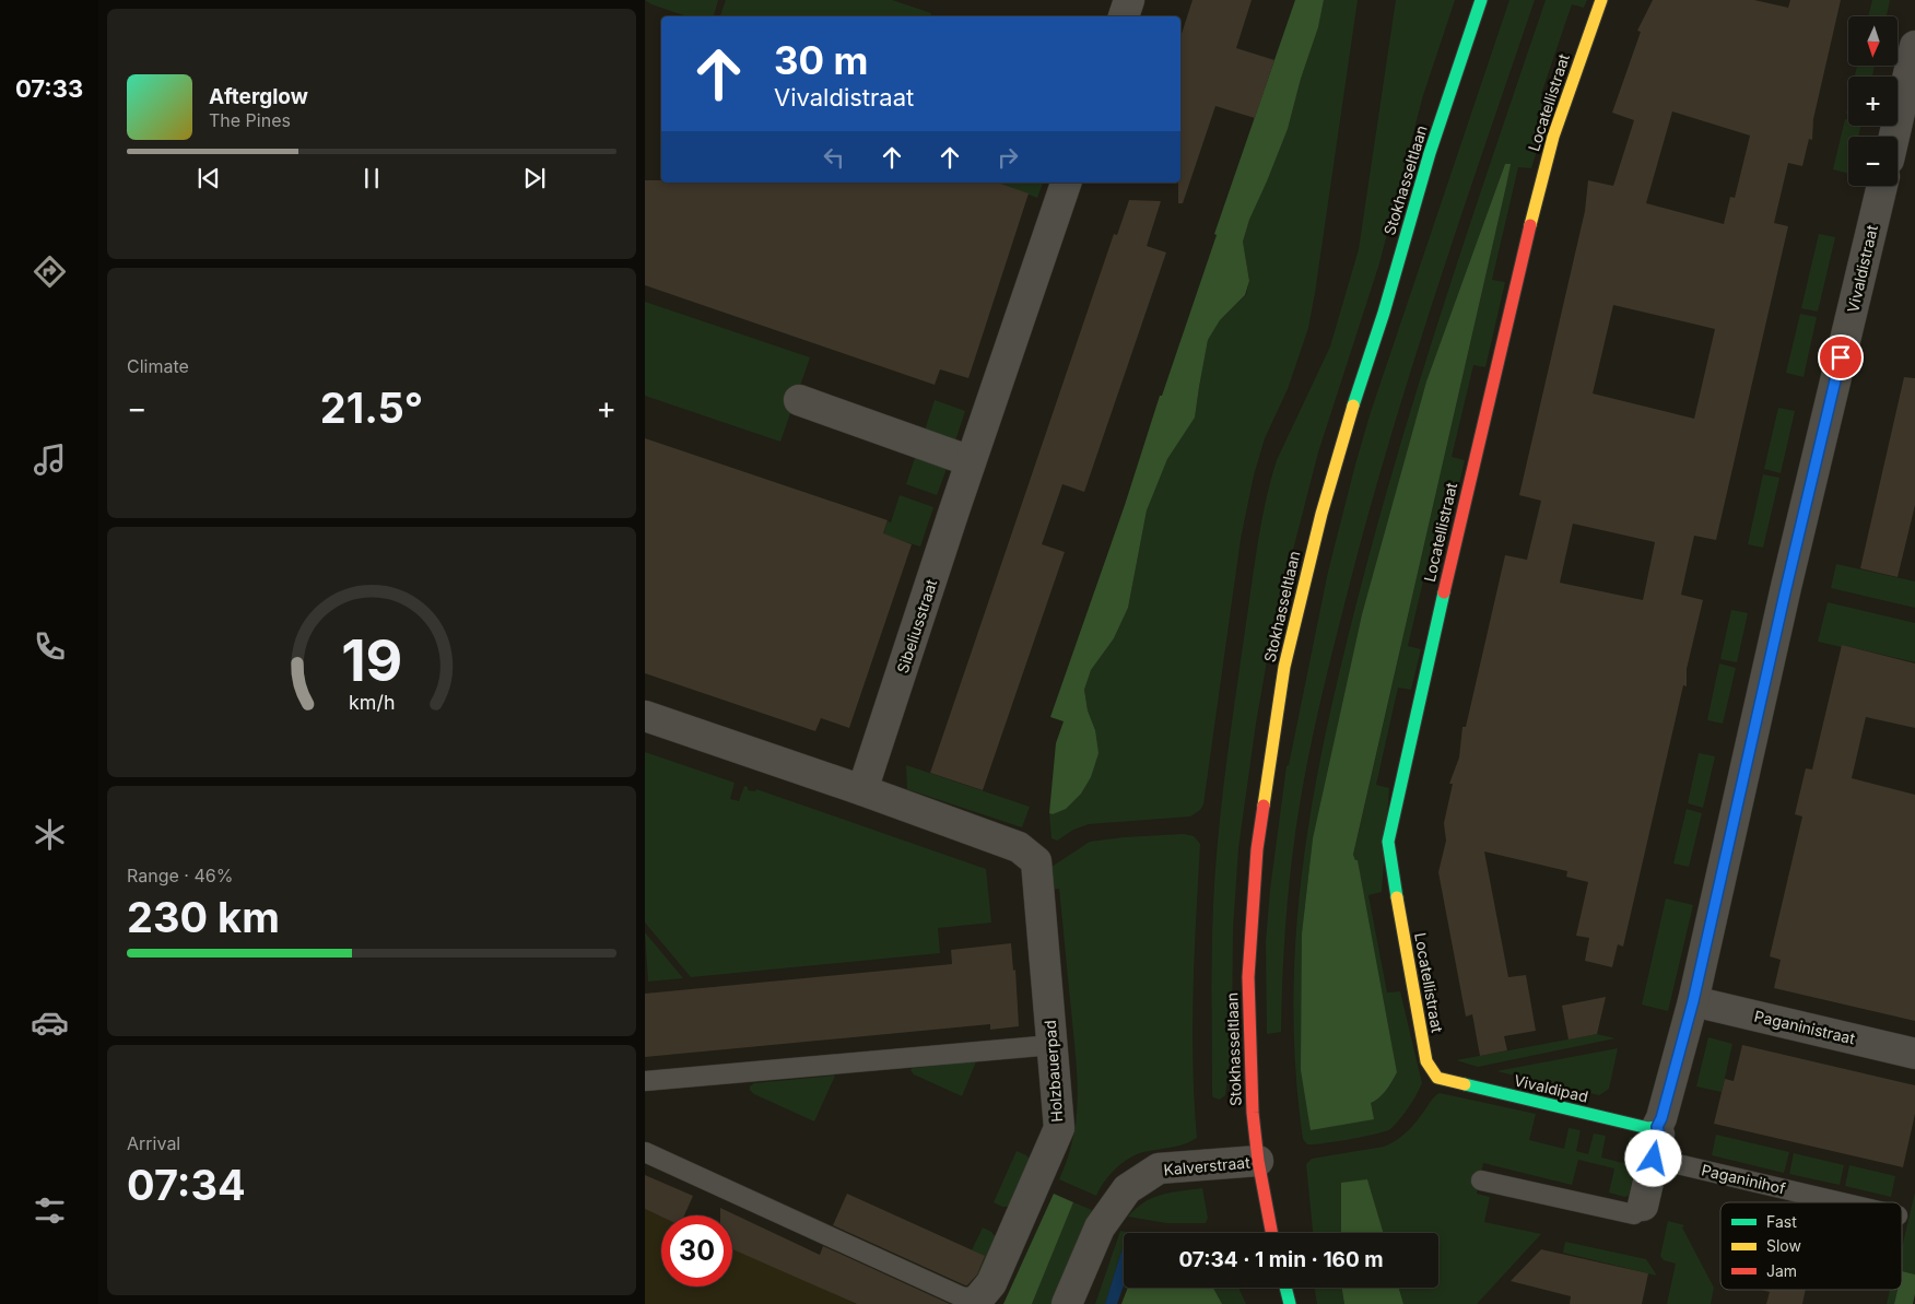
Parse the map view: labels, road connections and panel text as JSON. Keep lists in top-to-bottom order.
{
  "streets": {
    "street": [
      "Locatellistraat",
      "Stokhasseltlaan",
      "Vivaldistraat",
      "Sibeliusstraat",
      "Paganinistraat",
      "Holzbauerpad",
      "Vivaldipad",
      "Kalverstraat"
    ],
    "lane": ["Paganinihof"]
  },
  "crossings": [
    ["Locatellistraat", "Vivaldipad"],
    ["Stokhasseltlaan", "Kalverstraat"],
    ["Vivaldistraat", "Paganinistraat"],
    ["Sibeliusstraat", "Holzbauerpad"]
  ],
  "legend": ["Fast", "Slow", "Jam"],
  "north": "bottom",
  "page": {
    "tabs": "07:33",
    "map_buttons": ["+", "−"],
    "turn": ["30 m", "Vivaldistraat"],
    "song": ["Afterglow", "The Pines"],
    "tile": [
      "Climate",
      ["Range · 46%", "230 km"],
      ["Arrival", "07:34"]
    ],
    "heat": ["−", "21.5°", "+"],
    "limit": "30",
    "trip": "07:34 · 1 min · 160 m",
    "gauge": ["19", "km/h"]
  }
}
